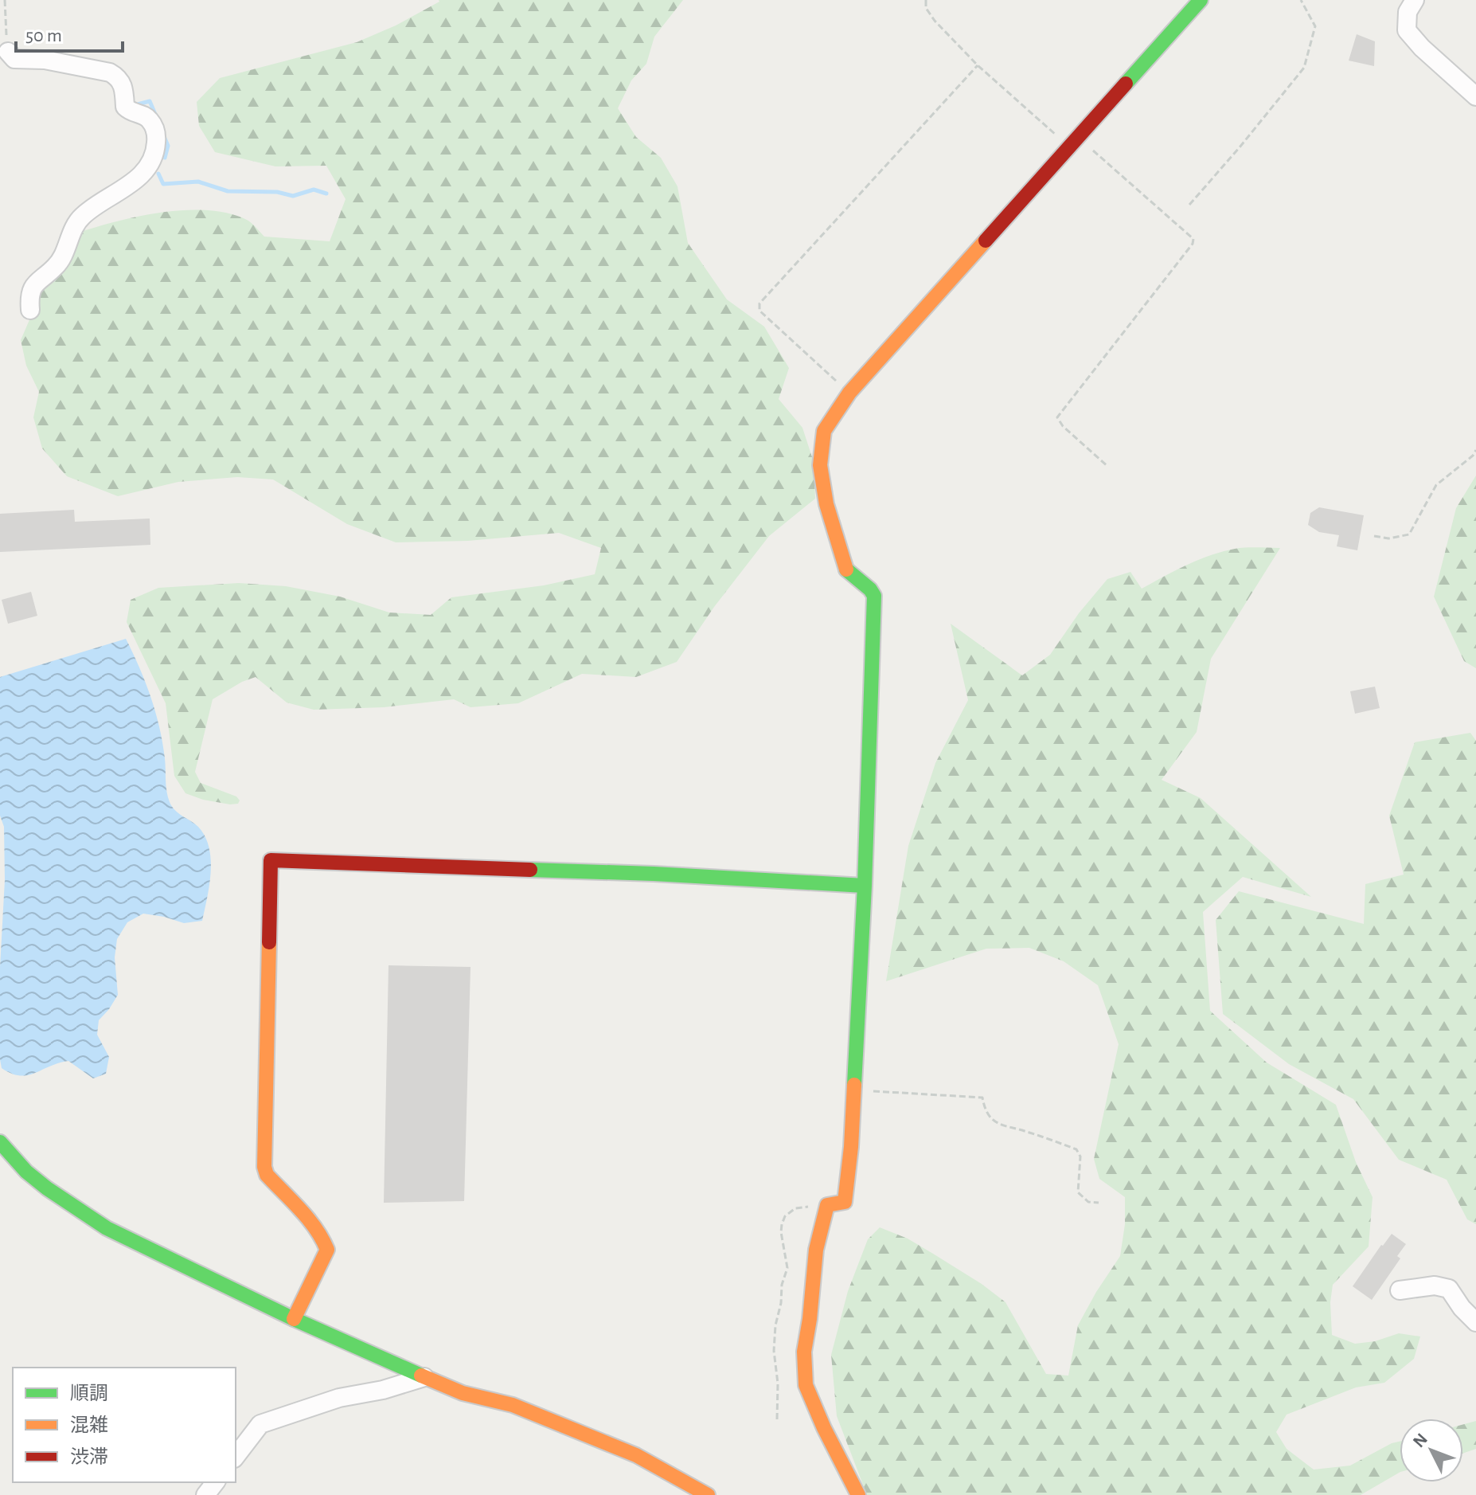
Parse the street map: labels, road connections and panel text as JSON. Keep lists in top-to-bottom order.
{
  "legend": ["順調", "混雑", "渋滞"],
  "scale_bar": "50 m",
  "north": "top left"
}
